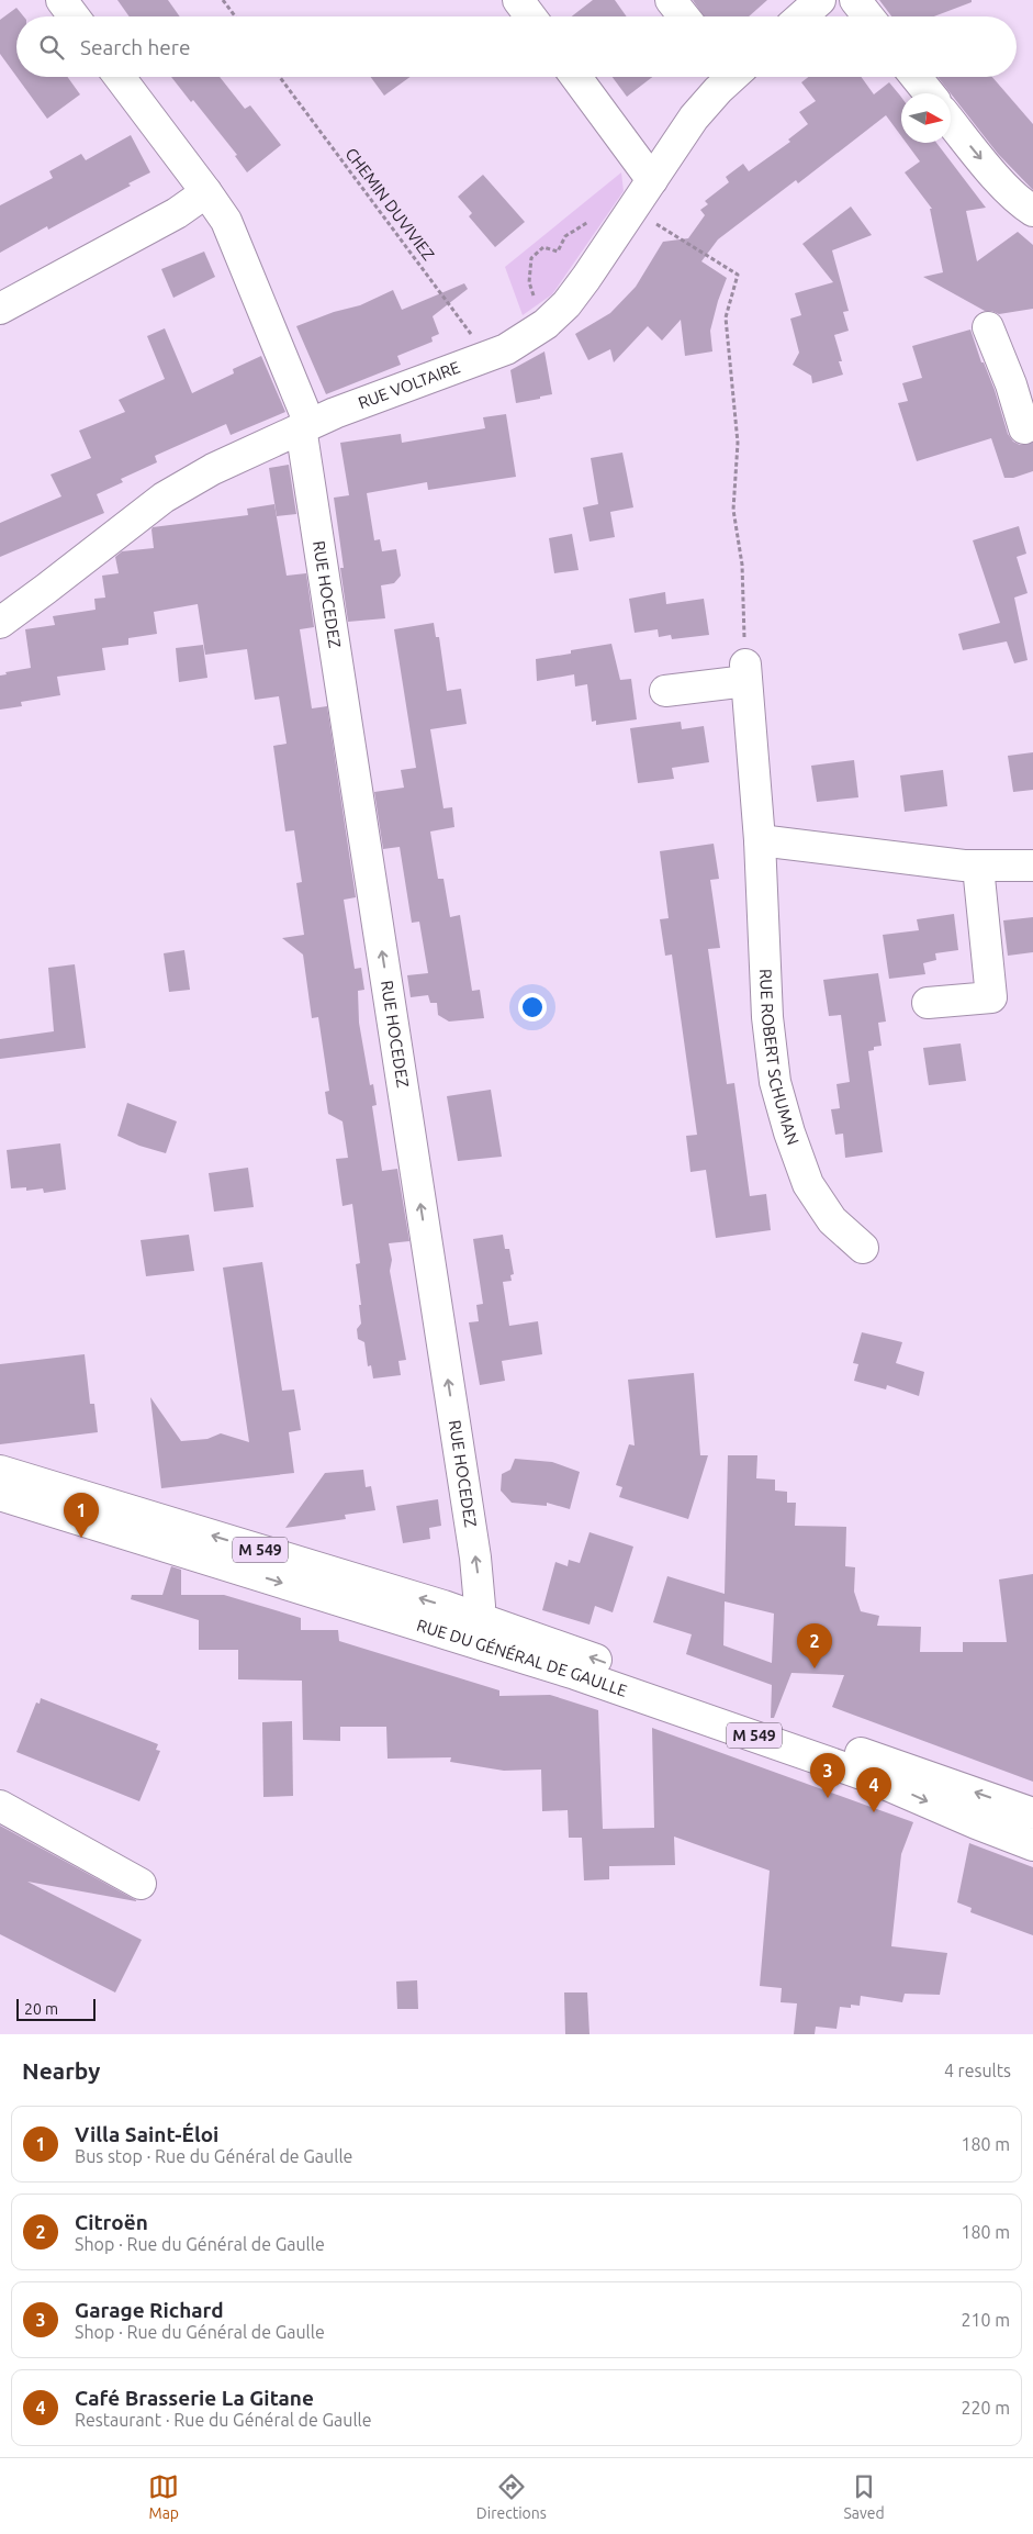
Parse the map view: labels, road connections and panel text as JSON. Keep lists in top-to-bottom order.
{
  "streets": {
    "street": [
      "RUE VOLTAIRE",
      "RUE HOCEDEZ",
      "RUE ROBERT SCHUMAN",
      "M 549",
      "RUE DU GÉNÉRAL DE GAULLE"
    ],
    "path": ["CHEMIN DUVIVIEZ"]
  },
  "crossings": [
    ["CHEMIN DUVIVIEZ", "RUE VOLTAIRE"],
    ["RUE VOLTAIRE", "RUE HOCEDEZ"],
    ["RUE HOCEDEZ", "RUE DU GÉNÉRAL DE GAULLE"]
  ],
  "one_way": ["RUE HOCEDEZ"],
  "scale_bar": "20 m",
  "north": "right",
  "page": {
    "search": "Search here",
    "pins": [
      "1",
      "2",
      "3",
      "4"
    ],
    "scale": "20 m",
    "heading": ["Nearby", "4 results"],
    "list": [
      {
        "mark": "1",
        "name": "Villa Saint-Éloi",
        "note": "Bus stop · Rue du Général de Gaulle",
        "value": "180 m"
      },
      {
        "mark": "2",
        "name": "Citroën",
        "note": "Shop · Rue du Général de Gaulle",
        "value": "180 m"
      },
      {
        "mark": "3",
        "name": "Garage Richard",
        "note": "Shop · Rue du Général de Gaulle",
        "value": "210 m"
      },
      {
        "mark": "4",
        "name": "Café Brasserie La Gitane",
        "note": "Restaurant · Rue du Général de Gaulle",
        "value": "220 m"
      }
    ],
    "nav": ["Map", "Directions", "Saved"]
  }
}
